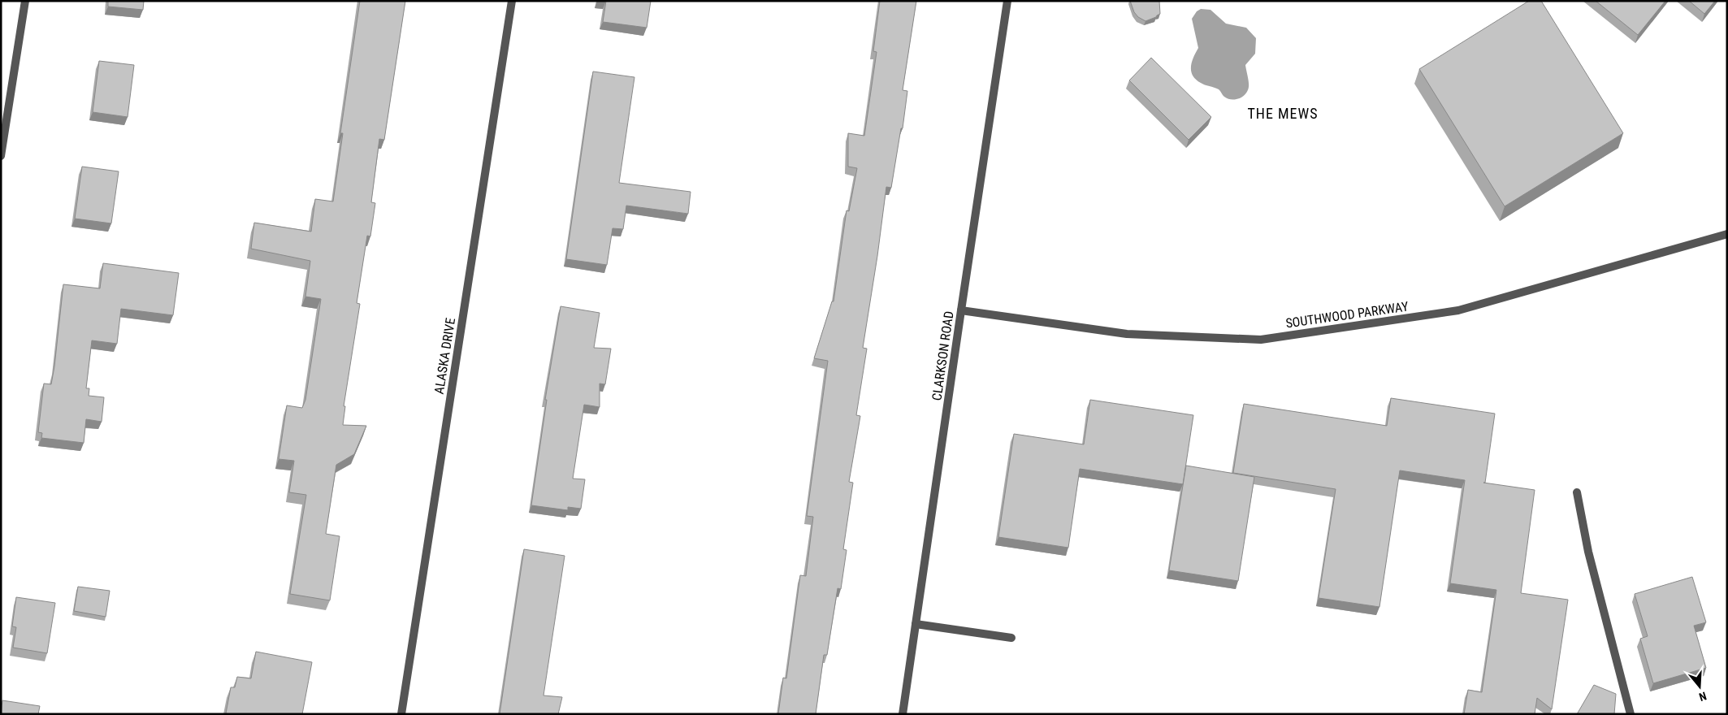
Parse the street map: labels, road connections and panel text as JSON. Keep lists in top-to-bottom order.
{
  "streets": {
    "street": ["SOUTHWOOD PARKWAY", "ALASKA DRIVE", "CLARKSON ROAD"]
  },
  "crossings": [
    ["SOUTHWOOD PARKWAY", "CLARKSON ROAD"]
  ],
  "districts": ["THE MEWS"],
  "north": "bottom"
}
